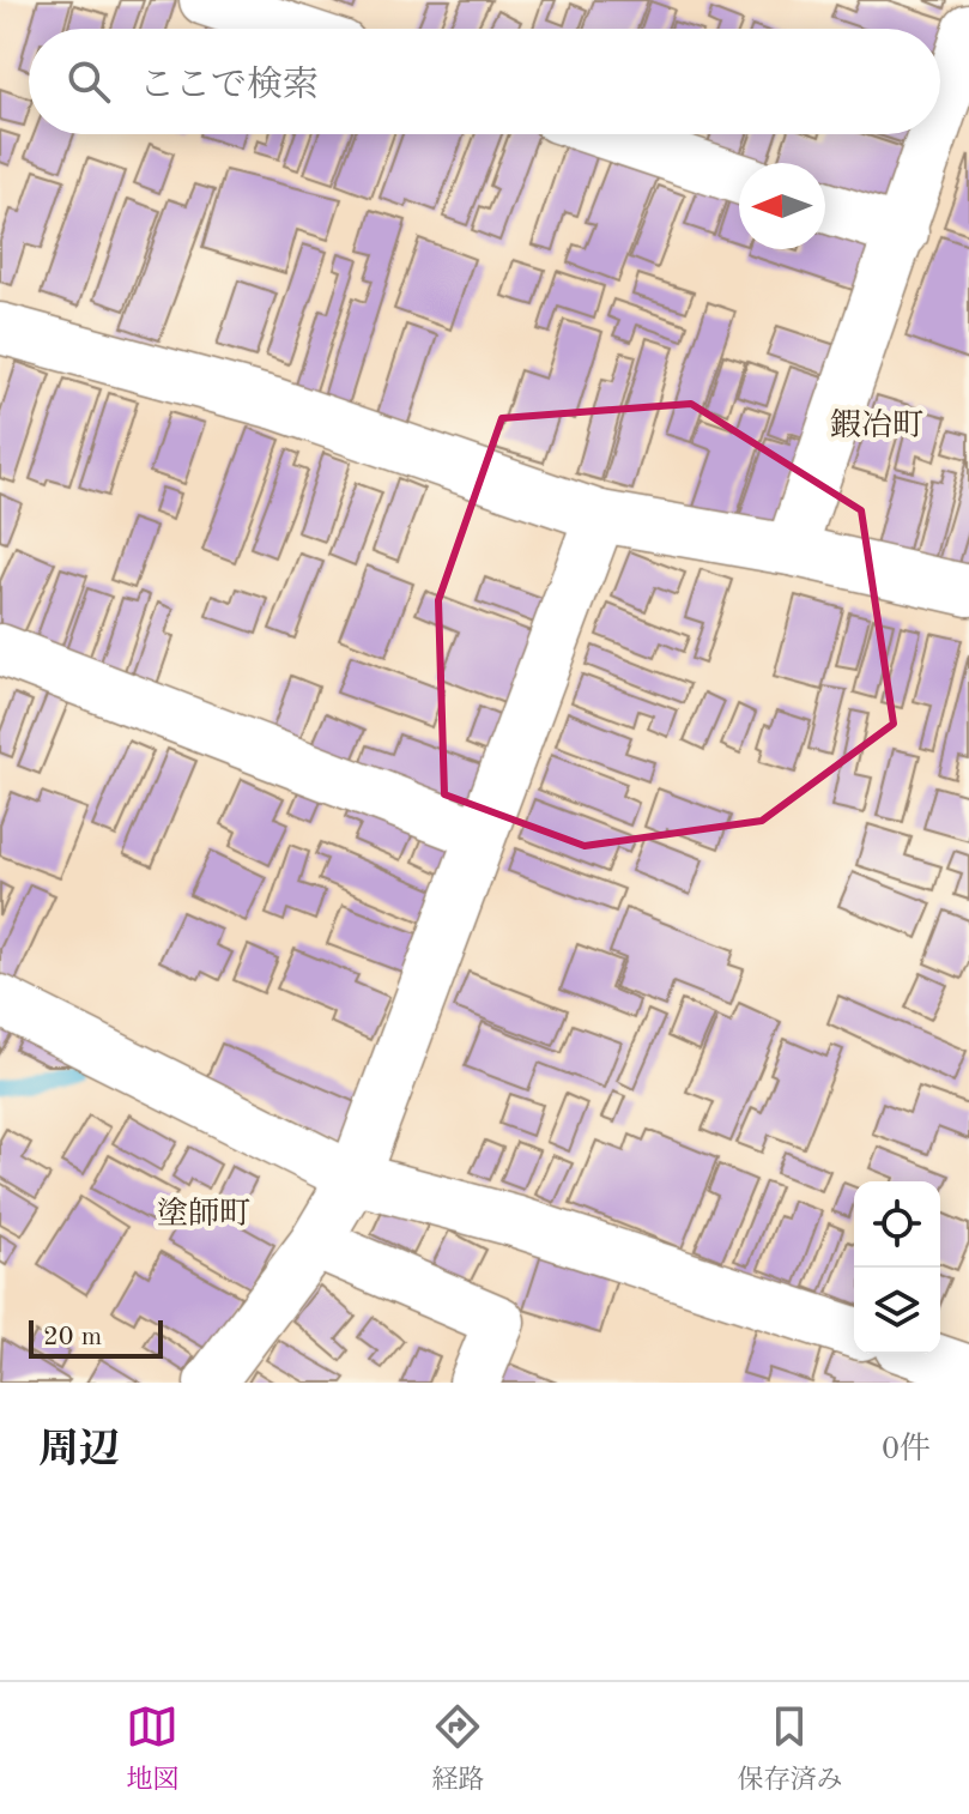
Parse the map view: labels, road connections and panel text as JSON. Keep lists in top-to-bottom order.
{
  "districts": ["鍜冶町", "塗師町"],
  "scale_bar": "20 m",
  "north": "left",
  "page": {
    "search": "ここで検索",
    "scale": "20 m",
    "heading": ["周辺", "0件"],
    "nav": ["地図", "経路", "保存済み"]
  }
}
